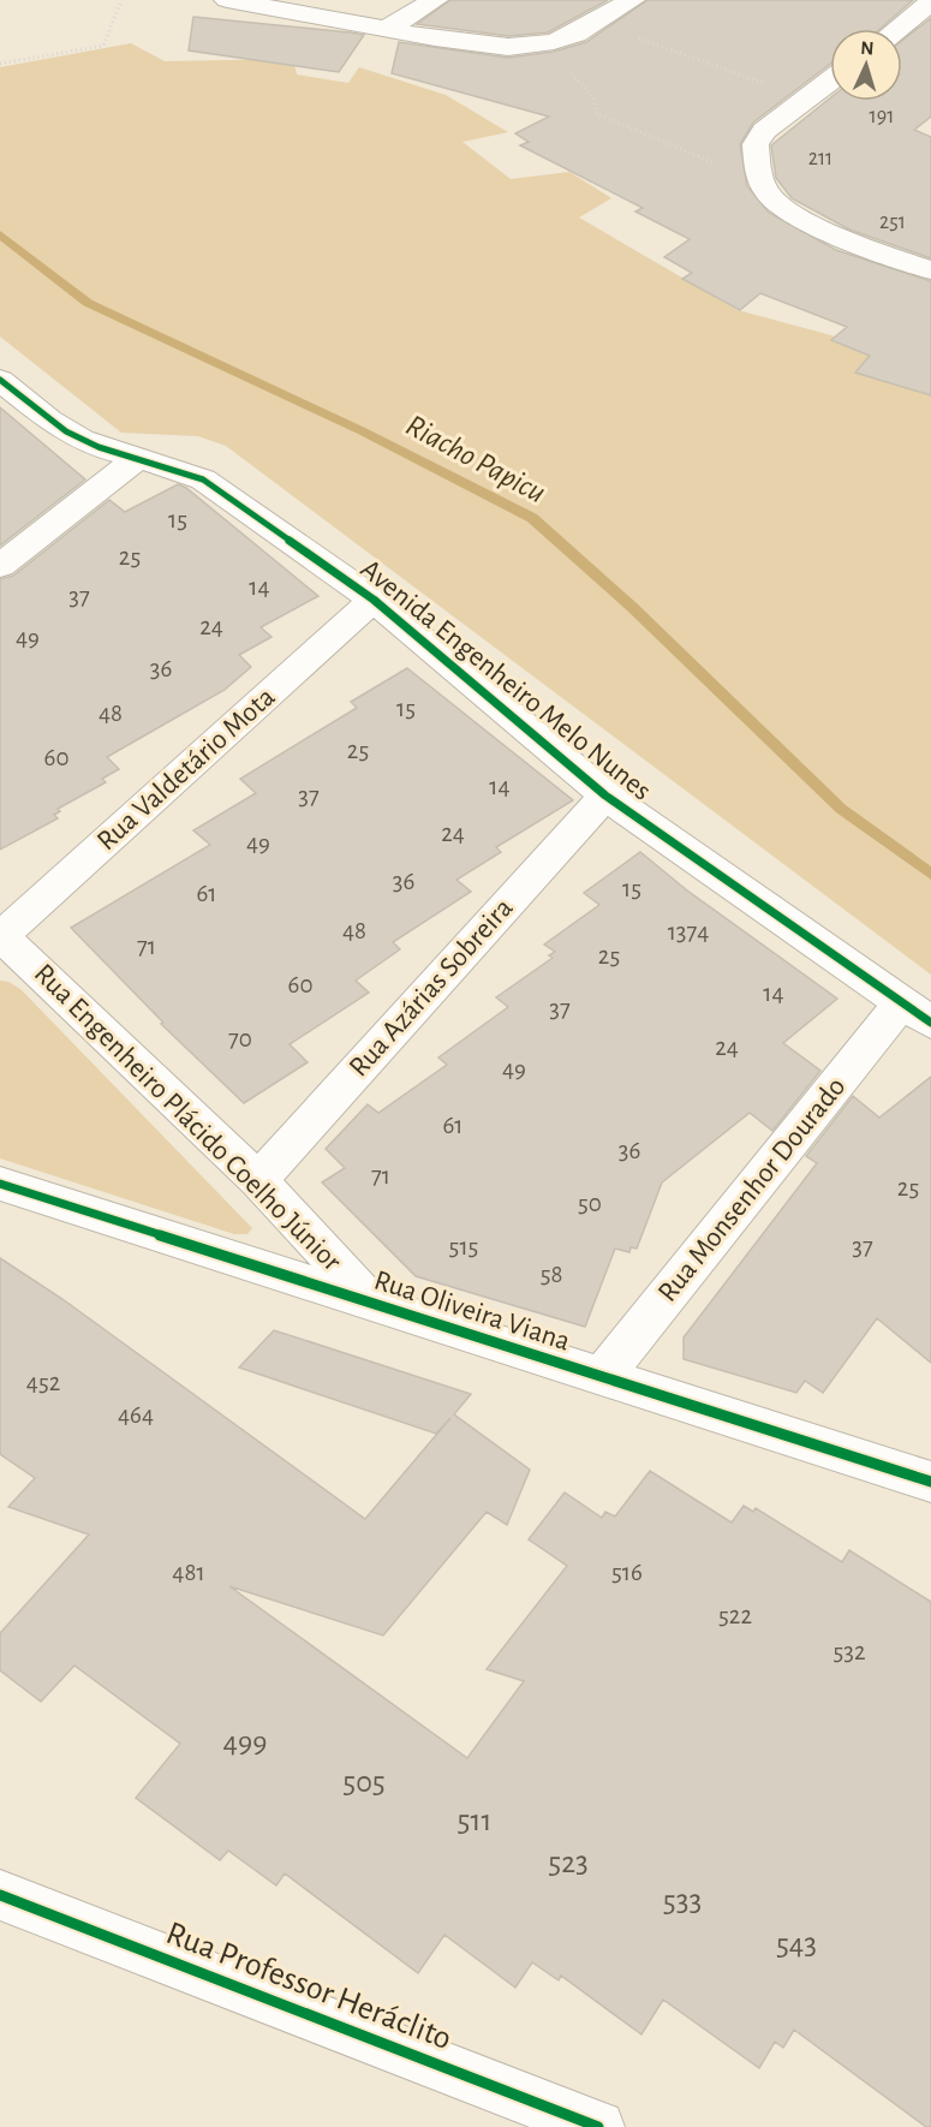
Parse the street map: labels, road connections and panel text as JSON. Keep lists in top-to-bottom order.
{
  "streets": {
    "street": [
      "Avenida Engenheiro Melo Nunes",
      "Rua Valdetário Mota",
      "Rua Azárias Sobreira",
      "Rua Engenheiro Plácido Coelho Júnior",
      "Rua Monsenhor Dourado",
      "Rua Oliveira Viana",
      "Rua Professor Heráclito"
    ]
  },
  "crossings": [
    ["Avenida Engenheiro Melo Nunes", "Rua Valdetário Mota"],
    ["Avenida Engenheiro Melo Nunes", "Rua Azárias Sobreira"],
    ["Avenida Engenheiro Melo Nunes", "Rua Monsenhor Dourado"],
    ["Rua Valdetário Mota", "Rua Engenheiro Plácido Coelho Júnior"],
    ["Rua Azárias Sobreira", "Rua Engenheiro Plácido Coelho Júnior"],
    ["Rua Engenheiro Plácido Coelho Júnior", "Rua Oliveira Viana"],
    ["Rua Monsenhor Dourado", "Rua Oliveira Viana"]
  ],
  "water": ["Riacho Papicu"],
  "house_numbers": [
    "191",
    "211",
    "251",
    "15",
    "25",
    "14",
    "37",
    "24",
    "49",
    "36",
    "15",
    "48",
    "25",
    "60",
    "14",
    "37",
    "24",
    "49",
    "36",
    "15",
    "61",
    "48",
    "1374",
    "71",
    "25",
    "60",
    "14",
    "37",
    "70",
    "24",
    "49",
    "61",
    "36",
    "71",
    "25",
    "50",
    "515",
    "37",
    "58",
    "452",
    "464",
    "481",
    "516",
    "522",
    "532",
    "499",
    "505",
    "511",
    "523",
    "533",
    "543"
  ],
  "north": "top"
}
